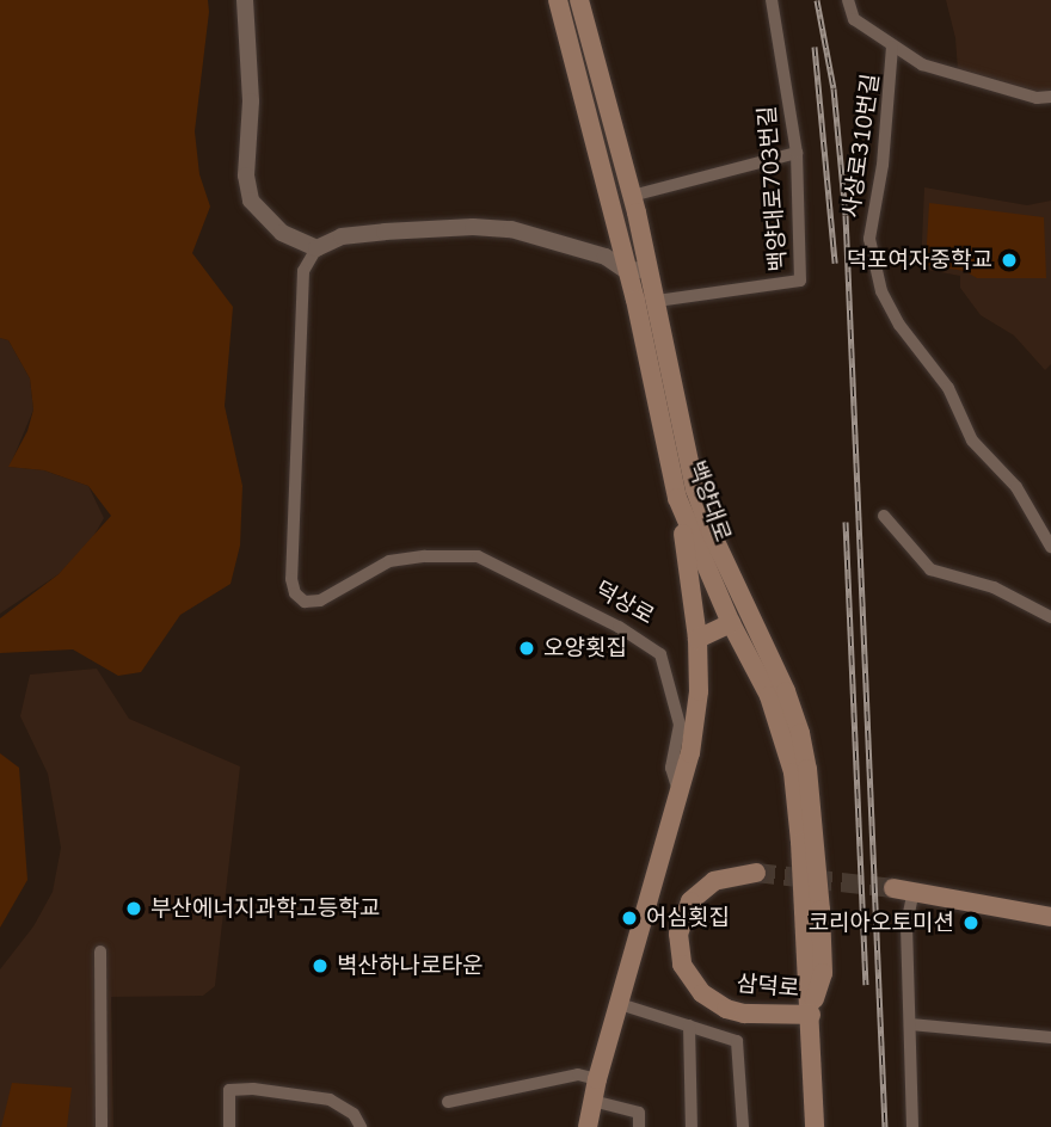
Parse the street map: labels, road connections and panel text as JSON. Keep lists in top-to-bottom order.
{
  "streets": {
    "main road": ["백양대로", "덕상로", "삼덕로"],
    "street": ["사상로310번길", "백양대로703번길"]
  },
  "crossings": [
    ["백양대로703번길", "백양대로"],
    ["백양대로", "덕상로"],
    ["백양대로", "삼덕로"]
  ],
  "places": [
    "덕포여자중학교",
    "오양횟집",
    "부산에너지과학고등학교",
    "어심횟집",
    "코리아오토미션",
    "벽산하나로타운"
  ]
}
